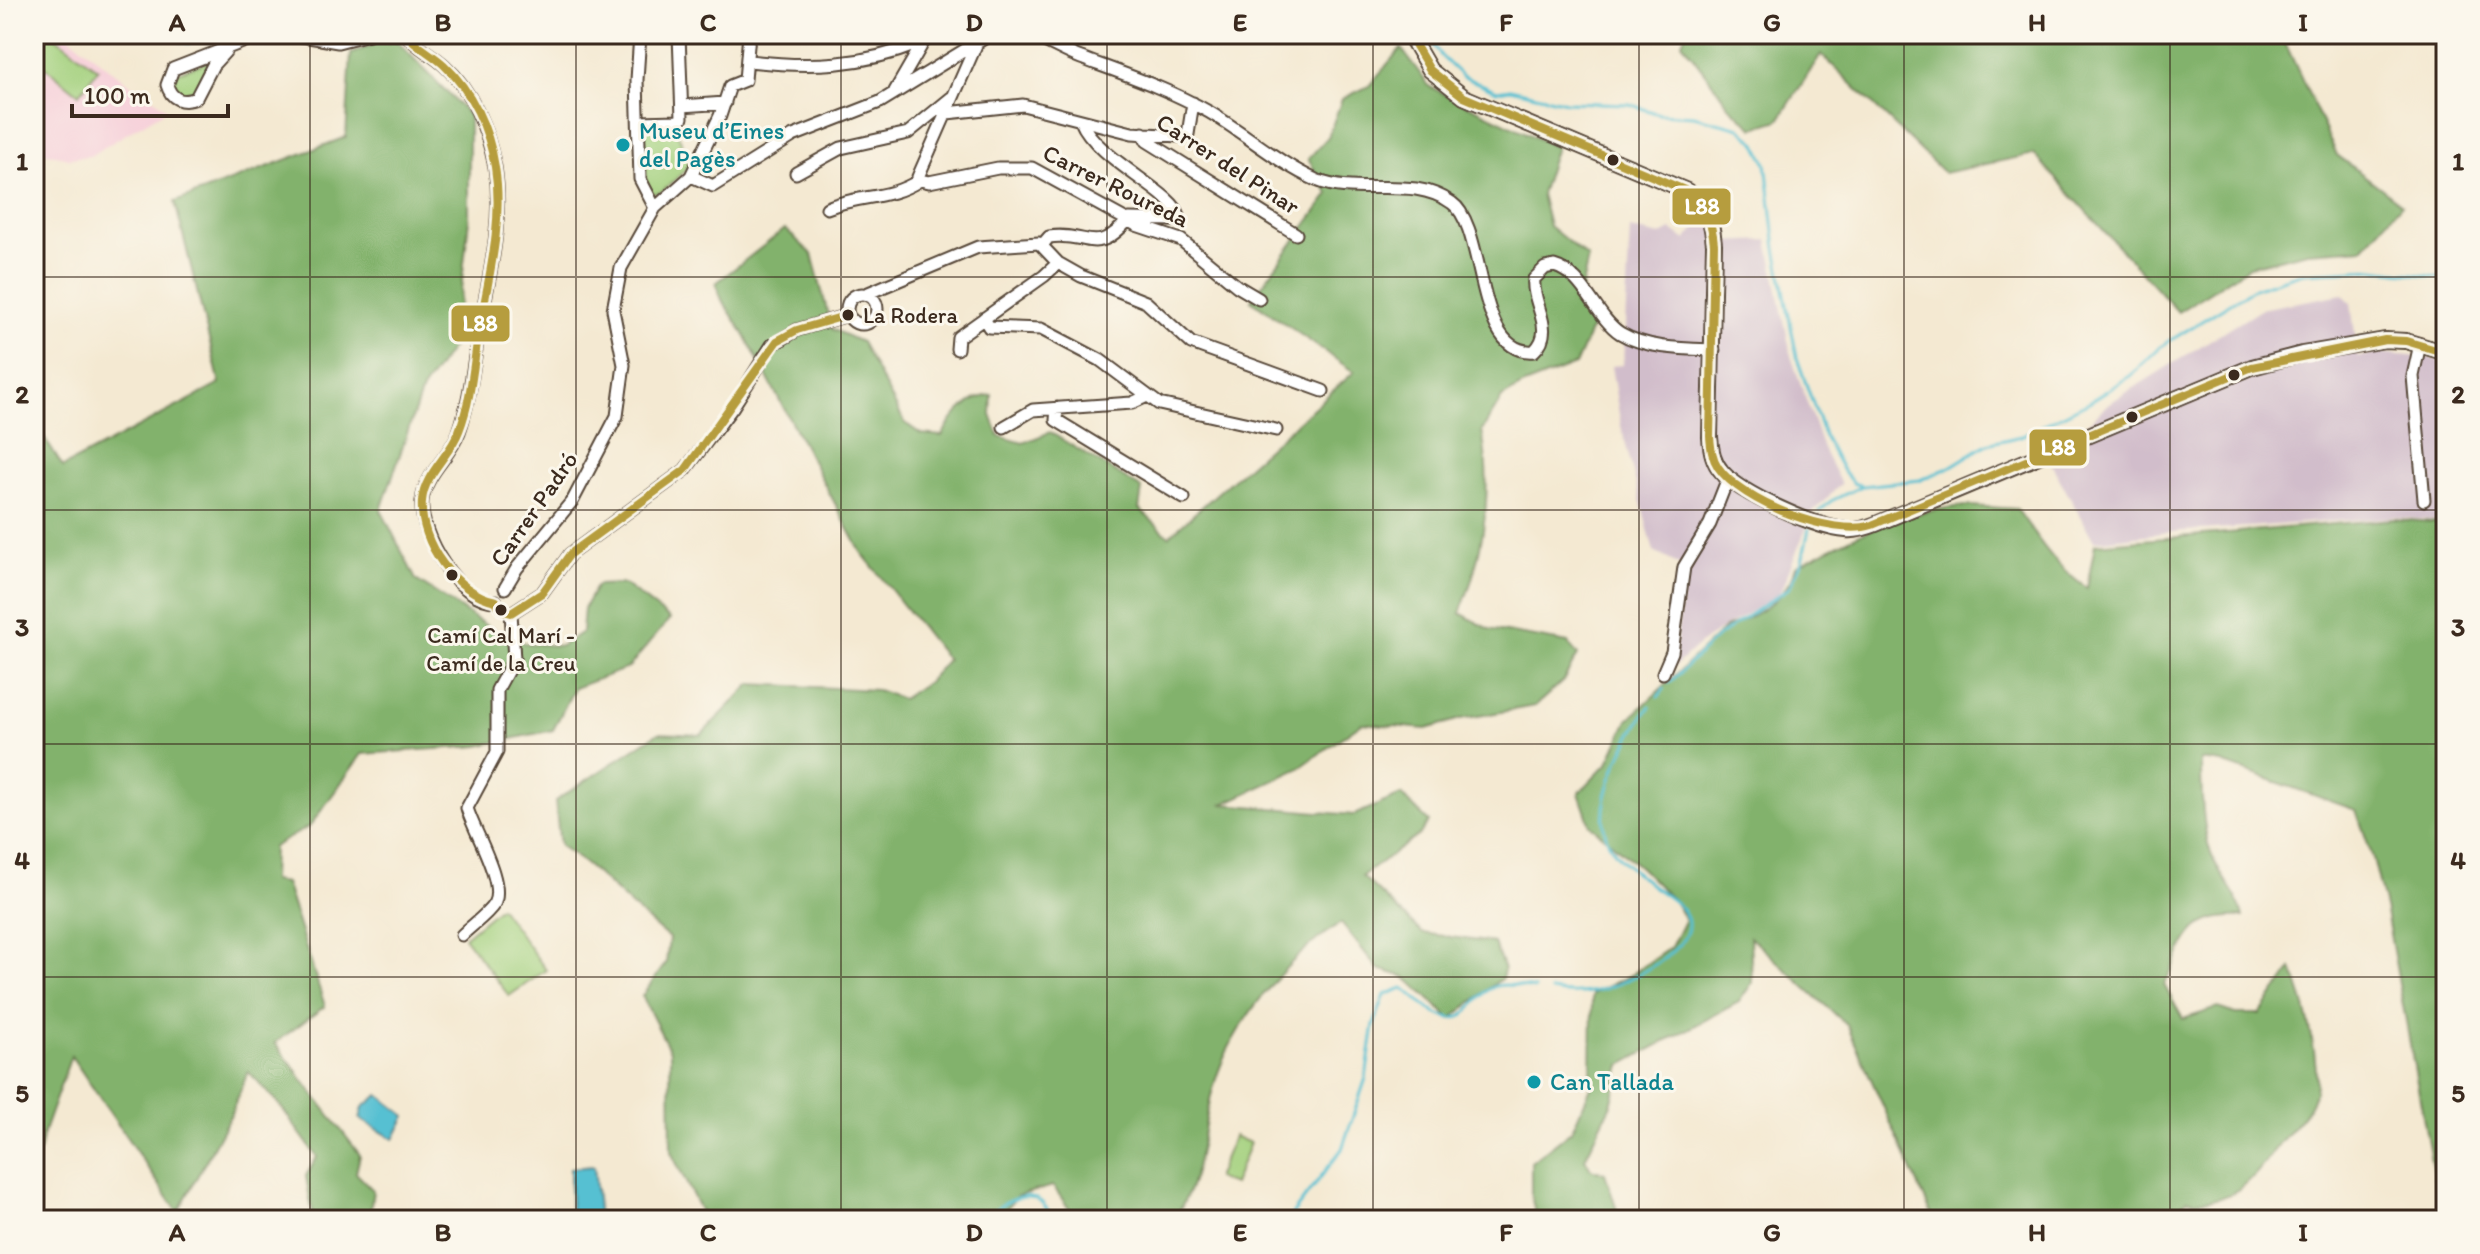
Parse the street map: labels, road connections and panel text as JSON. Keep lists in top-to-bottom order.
{
  "streets": {
    "street": ["Carrer del Pinar", "Carrer Roureda", "Carrer Padró"]
  },
  "places": [
    "Museu d’Eines del Pagès",
    "La Rodera",
    "Camí Cal Marí - Camí de la Creu",
    "Can Tallada"
  ],
  "lines": ["transit line L88"],
  "scale_bar": "100 m",
  "grid": {
    "columns": [
      "A",
      "B",
      "C",
      "D",
      "E",
      "F",
      "G",
      "H",
      "I"
    ],
    "rows": [
      "1",
      "2",
      "3",
      "4",
      "5"
    ]
  }
}
